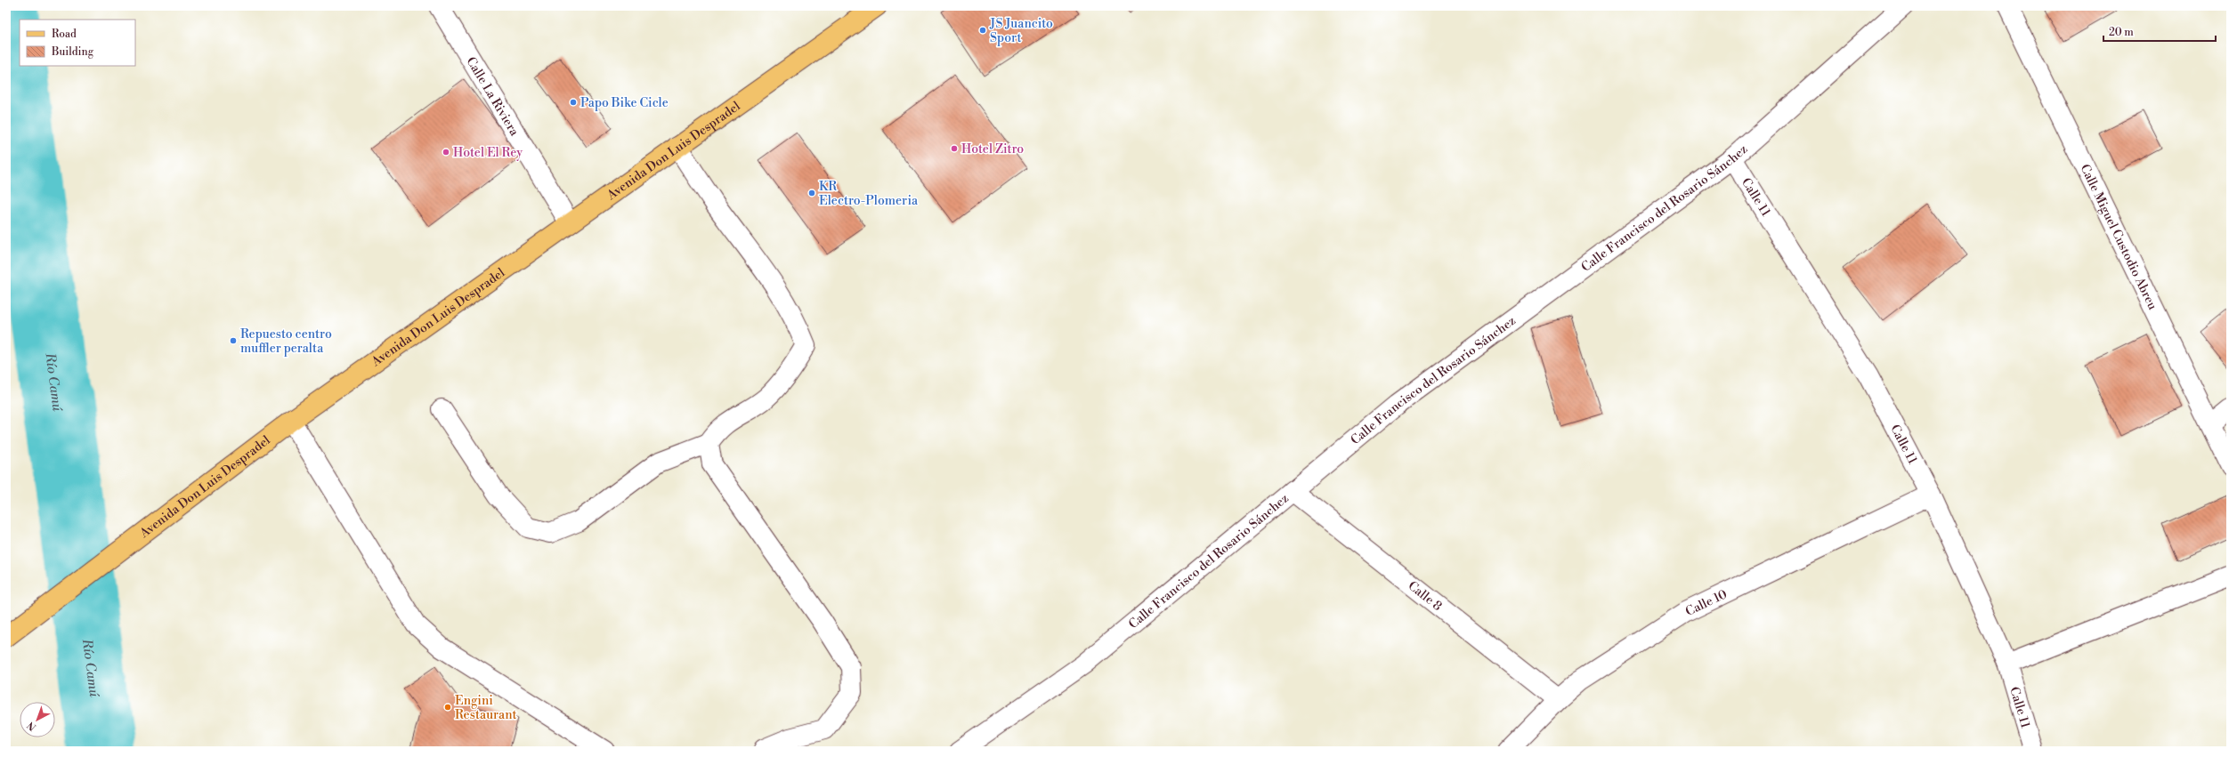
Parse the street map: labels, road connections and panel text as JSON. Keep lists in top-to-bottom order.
{
  "streets": {
    "main road": ["Avenida Don Luis Despradel"],
    "street": [
      "Calle La Riviera",
      "Calle 11",
      "Calle Francisco del Rosario Sánchez",
      "Calle Miguel Custodio Abreu",
      "Calle 8",
      "Calle 10"
    ]
  },
  "crossings": [
    ["Calle La Riviera", "Avenida Don Luis Despradel"],
    ["Calle 11", "Calle Francisco del Rosario Sánchez"],
    ["Calle 11", "Calle 10"],
    ["Calle Francisco del Rosario Sánchez", "Calle 8"],
    ["Calle 8", "Calle 10"]
  ],
  "water": ["Río Camú"],
  "places": [
    "JS Juancito Sport",
    "Papo Bike Cicle",
    "Hotel Zitro",
    "Hotel El Rey",
    "KR Electro-Plomeria",
    "Repuesto centro muffler peralta",
    "Engini Restaurant"
  ],
  "legend": ["Road", "Building"],
  "scale_bar": "20 m",
  "north": "bottom left"
}
